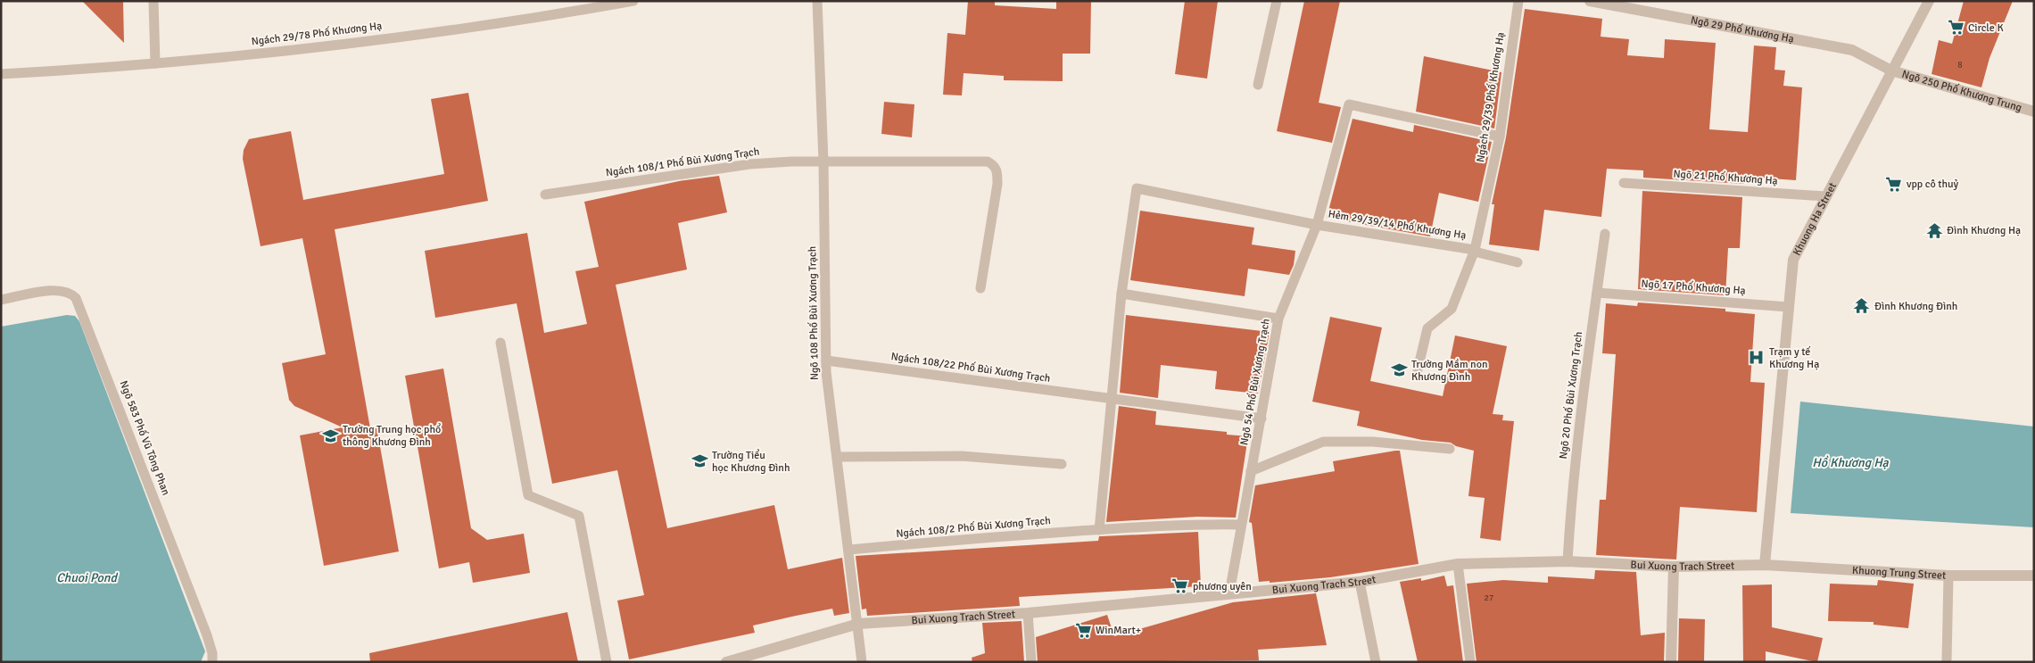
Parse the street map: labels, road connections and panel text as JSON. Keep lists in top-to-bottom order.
{
  "streets": {
    "street": [
      "Ngõ 29 Phố Khương Hạ",
      "Ngõ 250 Phố Khương Trung",
      "Khuong Ha Street",
      "Bui Xuong Trach Street",
      "Khuong Trung Street"
    ],
    "lane": [
      "Ngách 29/78 Phố Khương Hạ",
      "Ngách 29/39 Phố Khương Hạ",
      "Ngách 108/1 Phố Bùi Xương Trạch",
      "Ngõ 21 Phố Khương Hạ",
      "Hẻm 29/39/14 Phố Khương Hạ",
      "Ngõ 17 Phố Khương Hạ",
      "Ngõ 108 Phố Bùi Xương Trạch",
      "Ngách 108/22 Phố Bùi Xương Trạch",
      "Ngõ 54 Phố Bùi Xương Trạch",
      "Ngõ 20 Phố Bùi Xương Trạch",
      "Ngõ 583 Phố Vũ Tông Phan",
      "Ngách 108/2 Phố Bùi Xương Trạch"
    ]
  },
  "crossings": [
    ["Ngõ 29 Phố Khương Hạ", "Ngõ 250 Phố Khương Trung"],
    ["Ngõ 29 Phố Khương Hạ", "Khuong Ha Street"],
    ["Ngõ 250 Phố Khương Trung", "Khuong Ha Street"],
    ["Ngách 29/39 Phố Khương Hạ", "Hẻm 29/39/14 Phố Khương Hạ"],
    ["Ngách 29/39 Phố Khương Hạ", "Ngõ 54 Phố Bùi Xương Trạch"],
    ["Ngách 108/1 Phố Bùi Xương Trạch", "Ngõ 108 Phố Bùi Xương Trạch"],
    ["Ngõ 21 Phố Khương Hạ", "Khuong Ha Street"],
    ["Khuong Ha Street", "Ngõ 17 Phố Khương Hạ"],
    ["Khuong Ha Street", "Bui Xuong Trach Street"],
    ["Khuong Ha Street", "Khuong Trung Street"],
    ["Hẻm 29/39/14 Phố Khương Hạ", "Ngõ 54 Phố Bùi Xương Trạch"],
    ["Ngõ 17 Phố Khương Hạ", "Ngõ 20 Phố Bùi Xương Trạch"],
    ["Ngõ 108 Phố Bùi Xương Trạch", "Ngách 108/22 Phố Bùi Xương Trạch"],
    ["Ngõ 108 Phố Bùi Xương Trạch", "Ngách 108/2 Phố Bùi Xương Trạch"],
    ["Ngõ 108 Phố Bùi Xương Trạch", "Bui Xuong Trach Street"],
    ["Ngách 108/22 Phố Bùi Xương Trạch", "Ngõ 54 Phố Bùi Xương Trạch"],
    ["Ngõ 54 Phố Bùi Xương Trạch", "Ngách 108/2 Phố Bùi Xương Trạch"],
    ["Ngõ 54 Phố Bùi Xương Trạch", "Bui Xuong Trach Street"],
    ["Ngõ 20 Phố Bùi Xương Trạch", "Bui Xuong Trach Street"],
    ["Bui Xuong Trach Street", "Khuong Trung Street"]
  ],
  "water": ["Hồ Khương Hạ", "Chuoi Pond"],
  "places": {
    "supermarket": [
      "Circle K",
      "vpp cô thuỷ",
      "phương uyên",
      "WinMart+"
    ],
    "temple": ["Đình Khương Hạ", "Đình Khương Đình"],
    "hospital": ["Trạm y tế Khương Hạ"],
    "school or university": ["Trường Mầm non Khương Đình", "Trường Trung học phổ thông Khương Đình", "Trường Tiểu học Khương Đình"]
  },
  "house_numbers": ["8", "27"]
}
